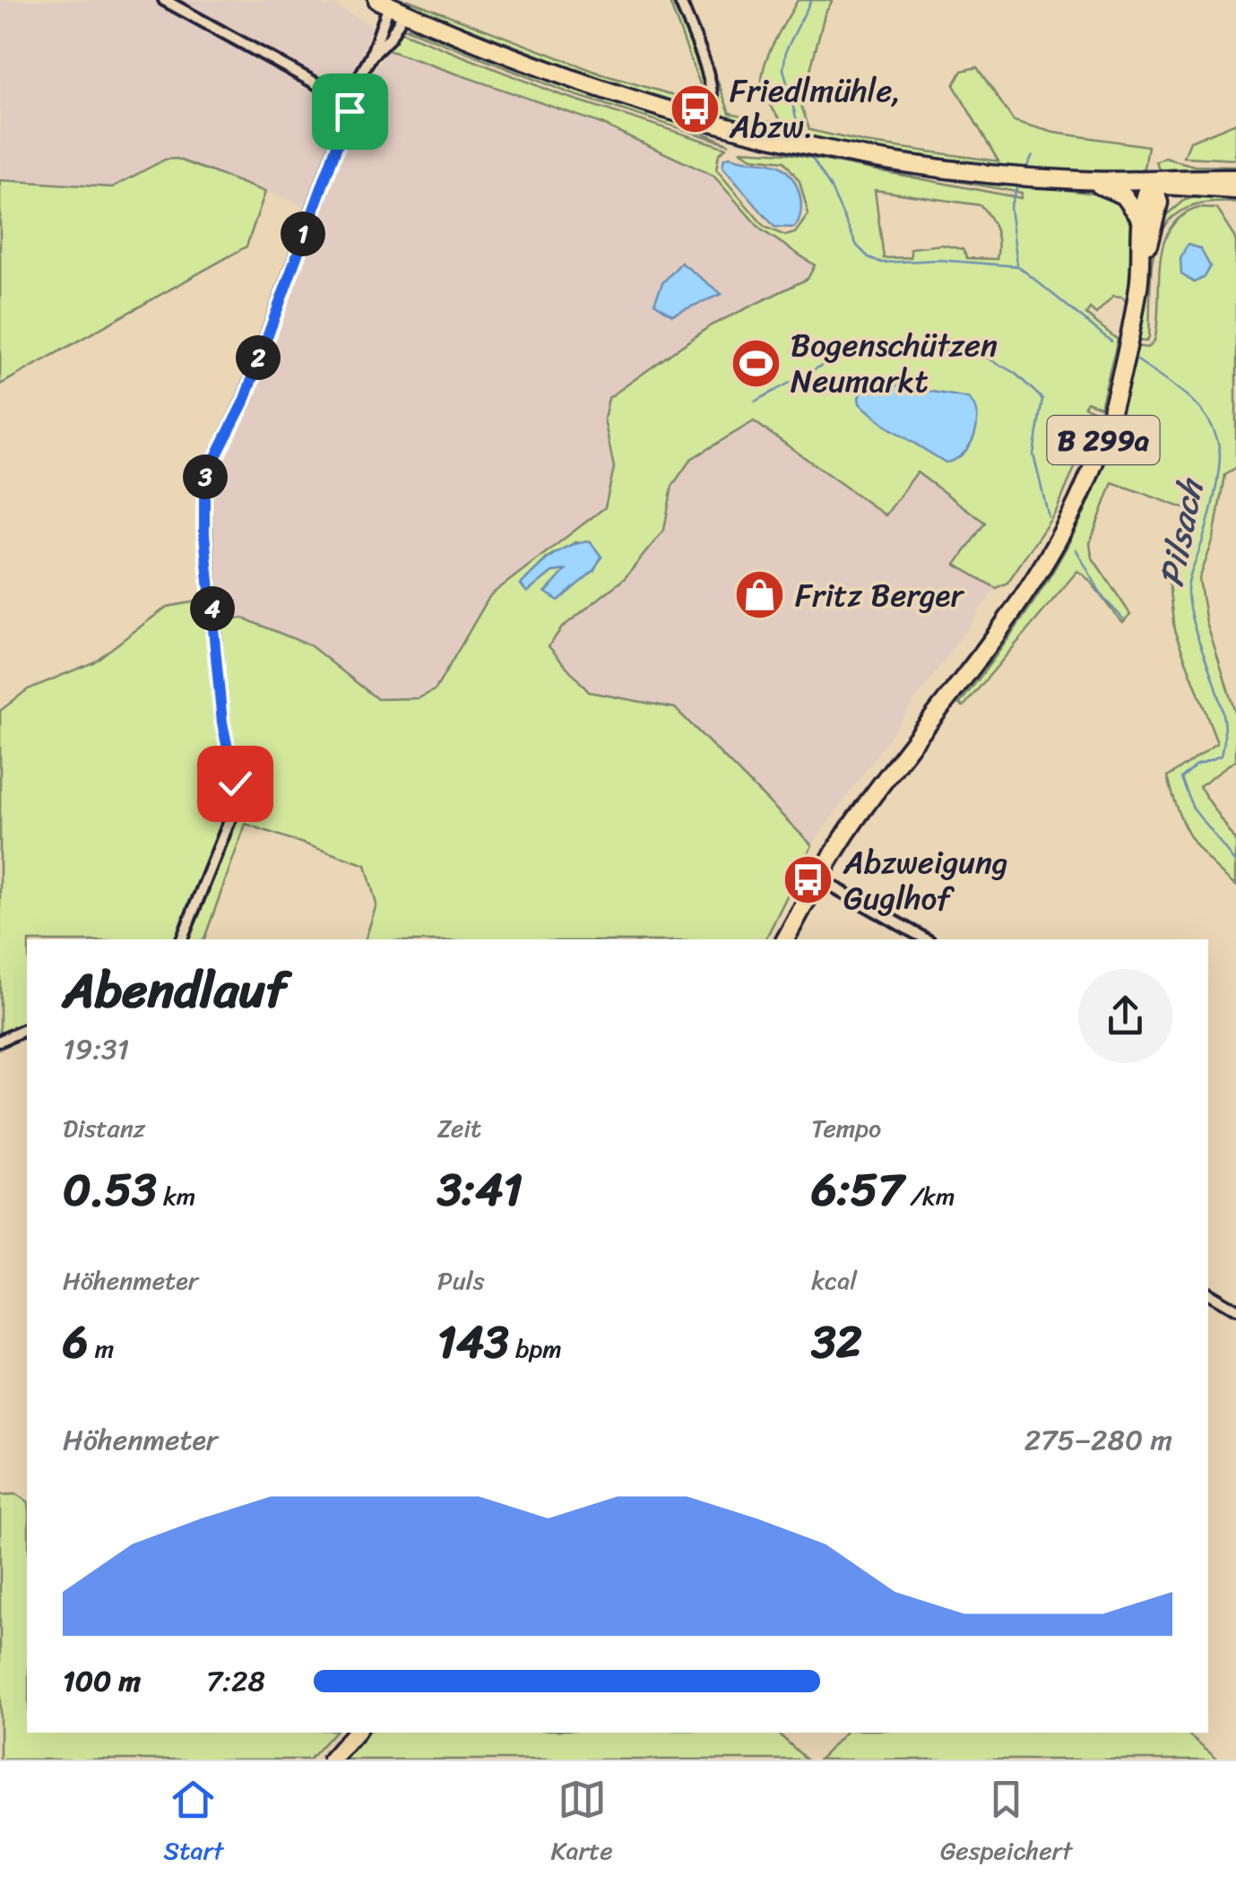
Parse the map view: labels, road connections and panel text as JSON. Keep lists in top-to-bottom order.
{
  "streets": {
    "main road": ["B 299a"]
  },
  "water": ["Pilsach"],
  "places": {
    "bus stop": ["Friedlmühle, Abzw.", "Abzweigung Guglhof"],
    "sports": ["Bogenschützen Neumarkt"],
    "shop": ["Fritz Berger"]
  },
  "page": {
    "pins": [
      "1",
      "2",
      "3",
      "4"
    ],
    "heading": ["Abendlauf", "19:31"],
    "stats": [
      ["Distanz", "0.53 km"],
      ["Zeit", "3:41"],
      ["Tempo", "6:57 /km"],
      ["Höhenmeter", "6 m"],
      ["Puls", "143 bpm"],
      ["kcal", "32"]
    ],
    "chart": ["Höhenmeter", "275–280 m"],
    "list": [
      {
        "name": "100 m",
        "note": "7:28"
      }
    ],
    "tabs": ["Start", "Karte", "Gespeichert"]
  }
}
